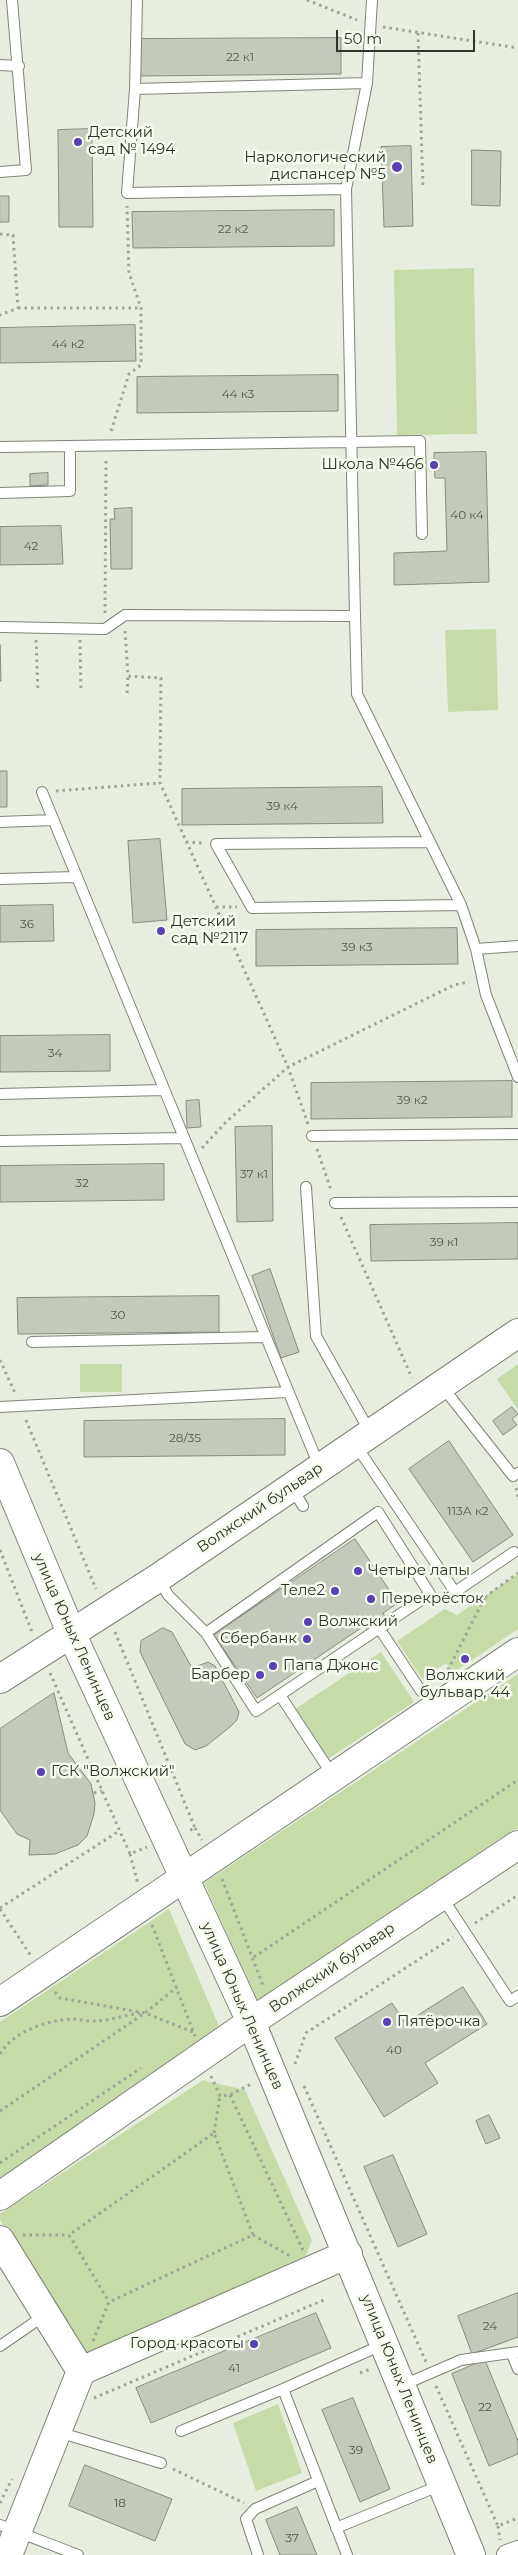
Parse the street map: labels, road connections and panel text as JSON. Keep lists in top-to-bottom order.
{
  "streets": {
    "main road": ["Волжский бульвар", "улица Юных Ленинцев"]
  },
  "crossings": [
    ["Волжский бульвар", "улица Юных Ленинцев"]
  ],
  "places": [
    "Детский сад № 1494",
    "Наркологический диспансер №5",
    "Школа №466",
    "Детский сад №2117",
    "Четыре лапы",
    "Теле2",
    "Перекрёсток",
    "Волжский",
    "Сбербанк",
    "Волжский бульвар, 44",
    "Папа Джонс",
    "Барбер",
    "ГСК \"Волжский\"",
    "Пятёрочка",
    "Город красоты"
  ],
  "house_numbers": [
    "22 к1",
    "22 к2",
    "44 к2",
    "44 к3",
    "40 к4",
    "42",
    "39 к4",
    "36",
    "39 к3",
    "34",
    "39 к2",
    "37 к1",
    "32",
    "39 к1",
    "30",
    "28/35",
    "113А к2",
    "40",
    "24",
    "41",
    "22",
    "39",
    "18",
    "37"
  ],
  "scale_bar": "50 m"
}
